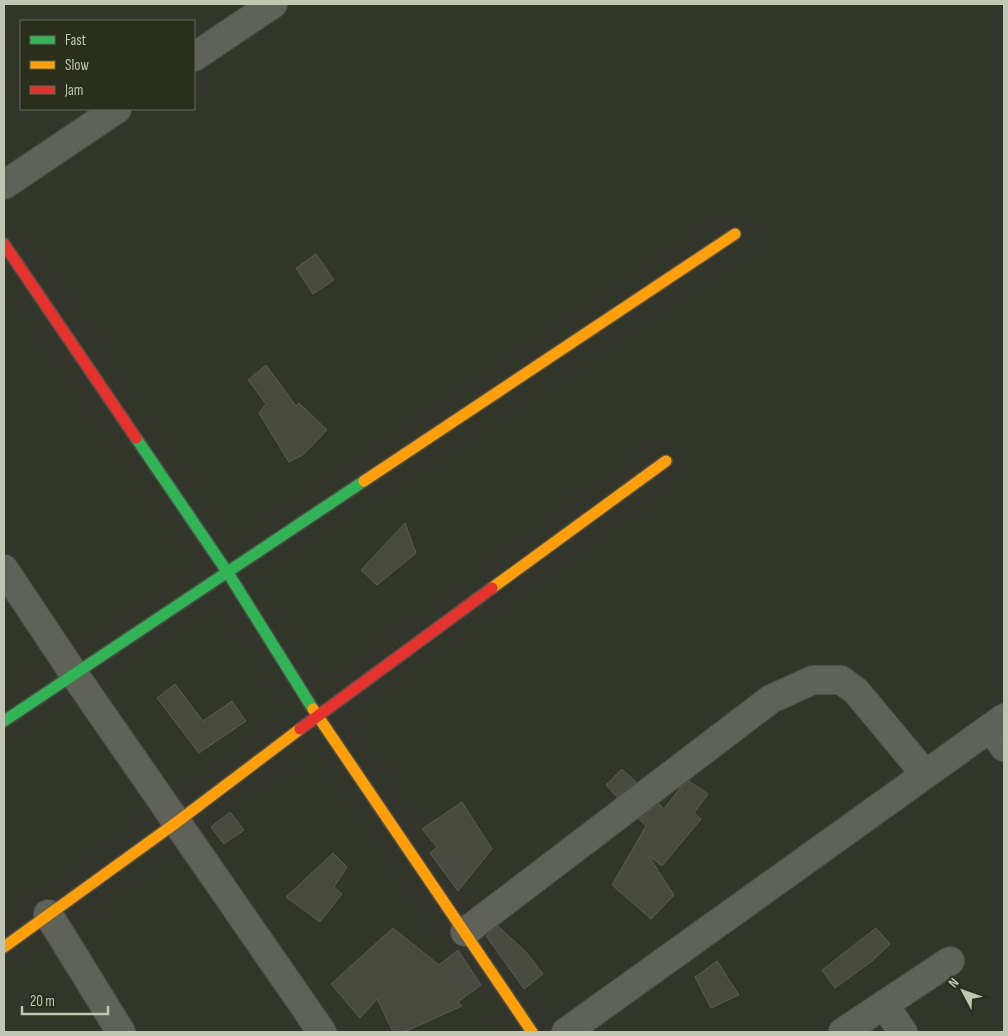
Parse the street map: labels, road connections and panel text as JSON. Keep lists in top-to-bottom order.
{
  "legend": ["Fast", "Slow", "Jam"],
  "scale_bar": "20 m",
  "north": "top left"
}
